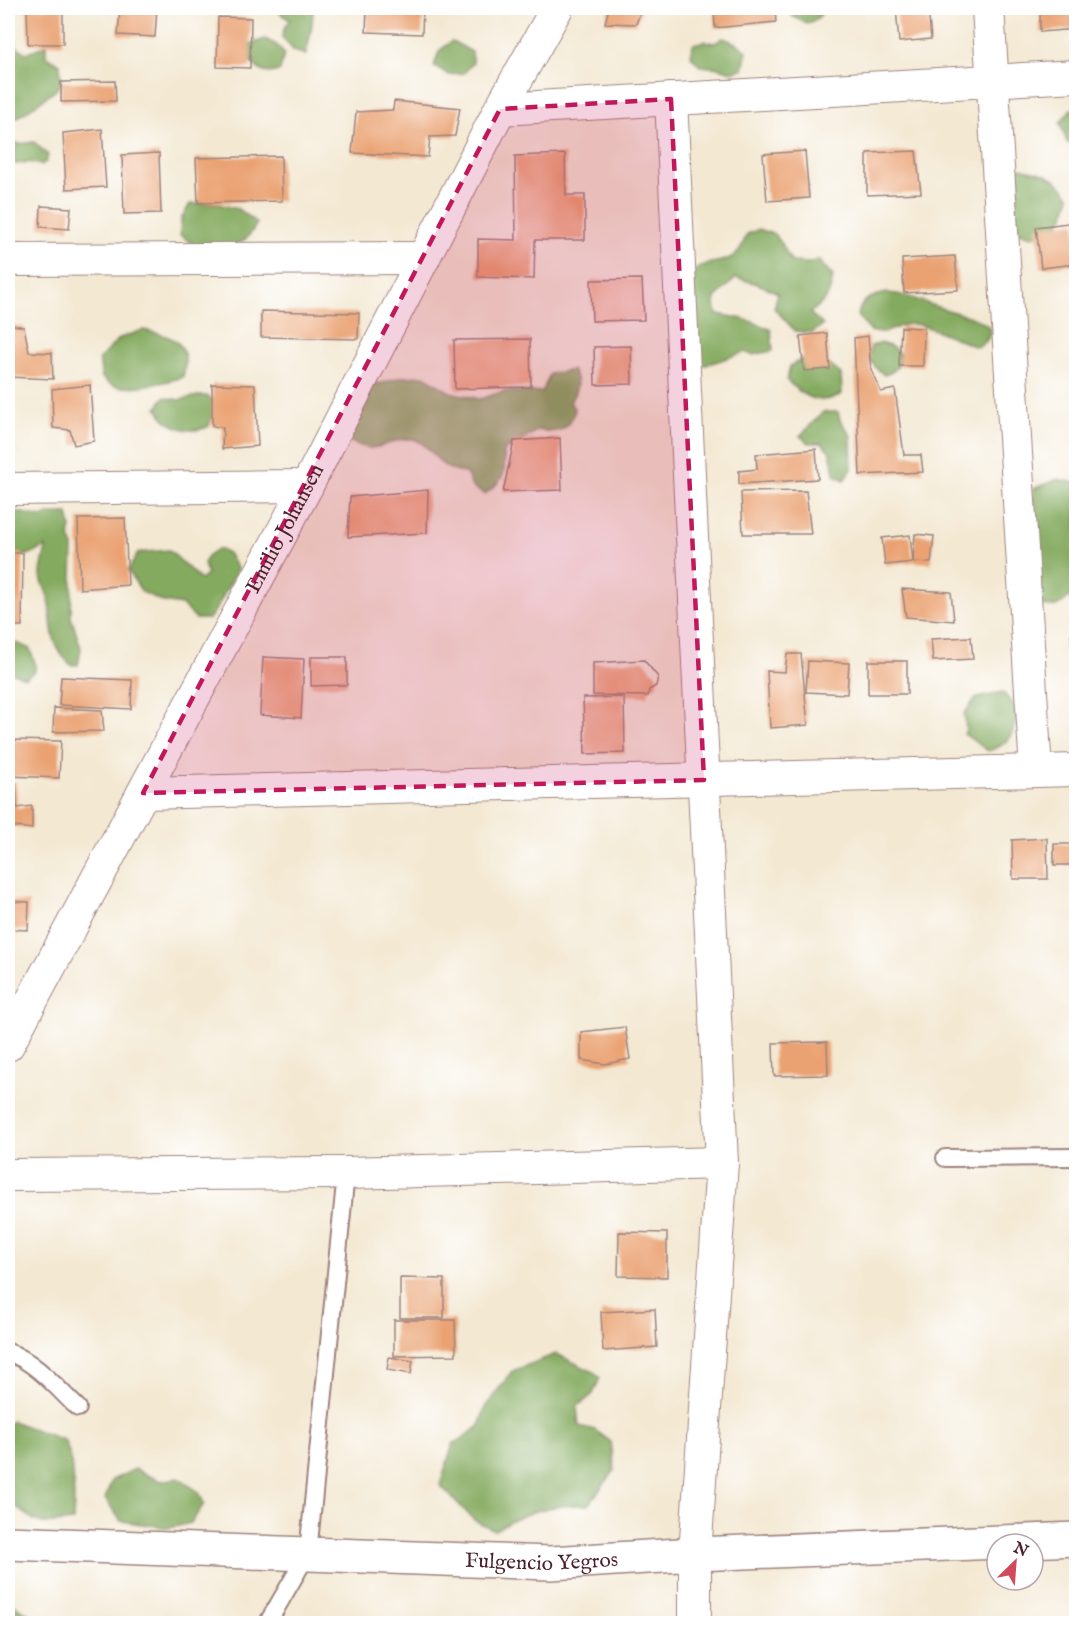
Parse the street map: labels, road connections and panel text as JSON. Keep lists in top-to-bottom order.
{
  "streets": {
    "street": ["Emilio Johansen", "Fulgencio Yegros"]
  },
  "north": "top right"
}
